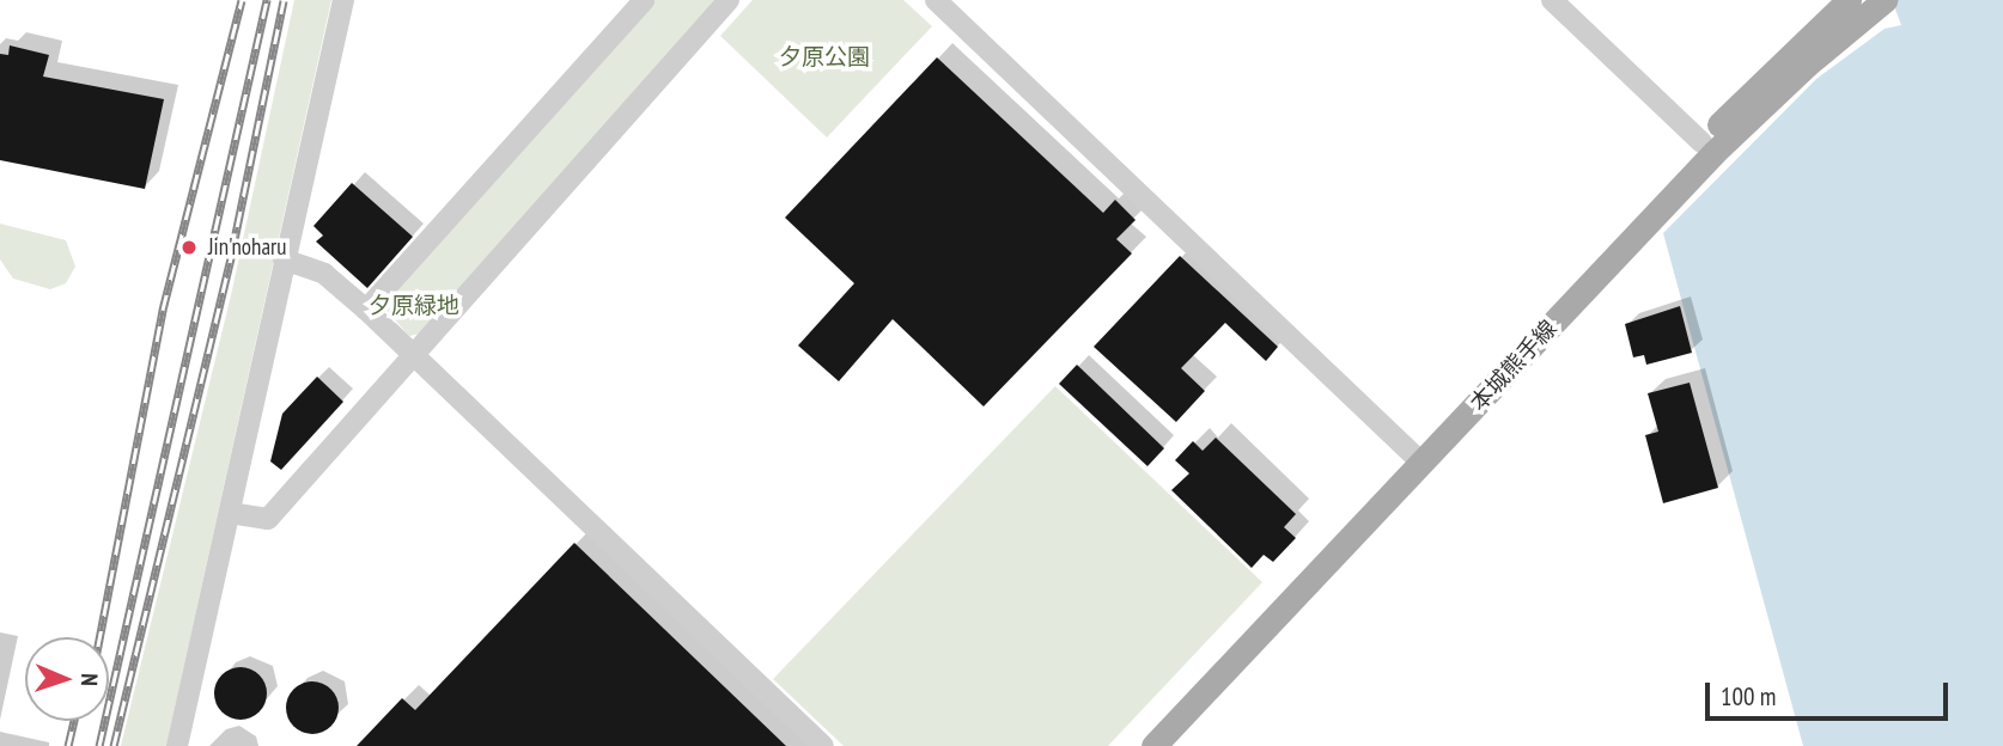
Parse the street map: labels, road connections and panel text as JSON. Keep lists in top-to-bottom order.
{
  "streets": {
    "main road": ["本城熊手線"]
  },
  "parks": ["夕原公園", "夕原緑地"],
  "places": ["Jin'noharu"],
  "scale_bar": "100 m",
  "north": "right"
}
